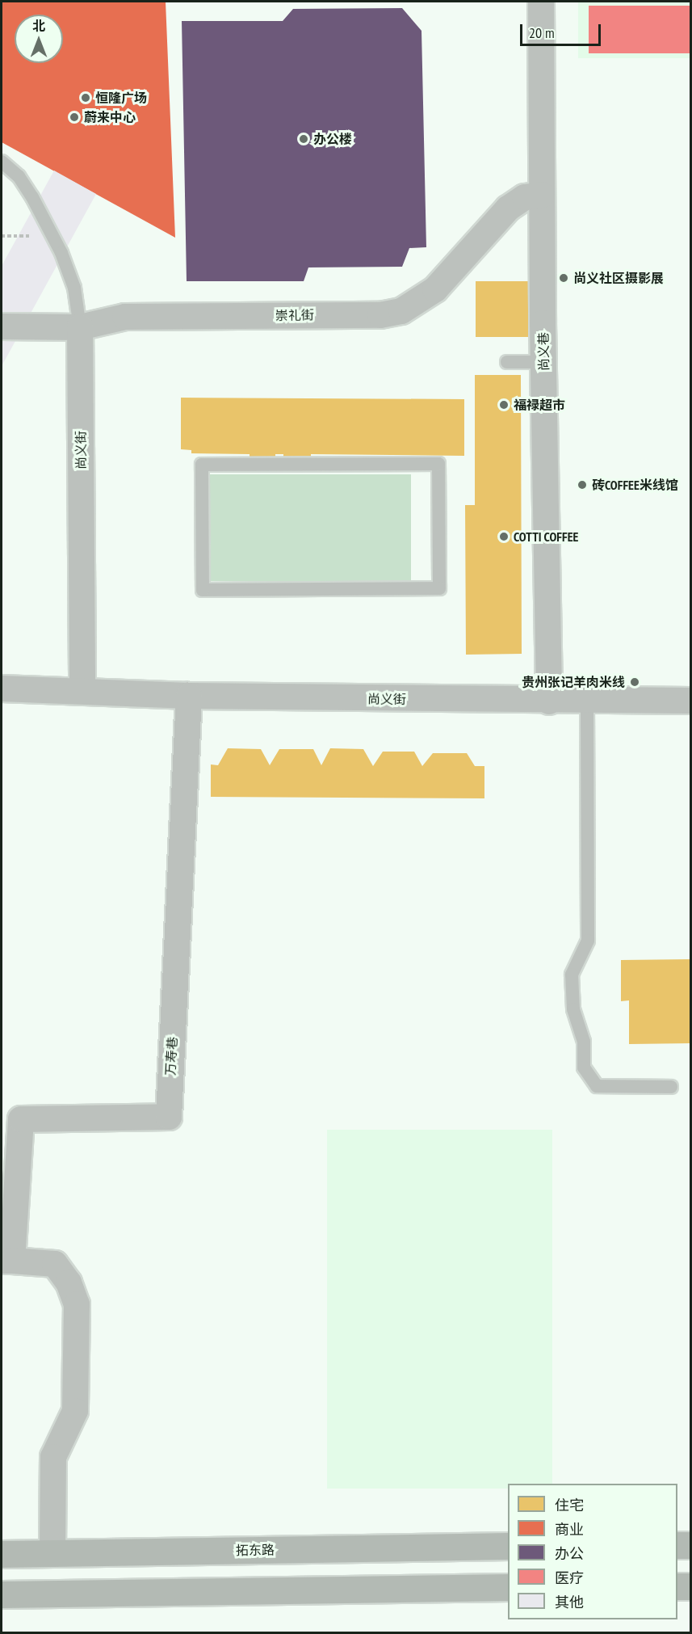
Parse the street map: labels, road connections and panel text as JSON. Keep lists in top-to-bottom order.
{
  "streets": {
    "main road": ["拓东路"],
    "street": [
      "崇礼街",
      "尚义巷",
      "尚义街",
      "万寿巷"
    ]
  },
  "crossings": [
    ["崇礼街", "尚义巷"],
    ["崇礼街", "尚义街"],
    ["尚义巷", "尚义街"],
    ["尚义街", "万寿巷"]
  ],
  "places": [
    "恒隆广场",
    "蔚来中心",
    "办公楼",
    "尚义社区摄影展",
    "福禄超市",
    "砖COFFEE米线馆",
    "COTTI COFFEE",
    "贵州张记羊肉米线"
  ],
  "legend": [
    "住宅",
    "商业",
    "办公",
    "医疗",
    "其他"
  ],
  "scale_bar": "20 m",
  "north": "top"
}
